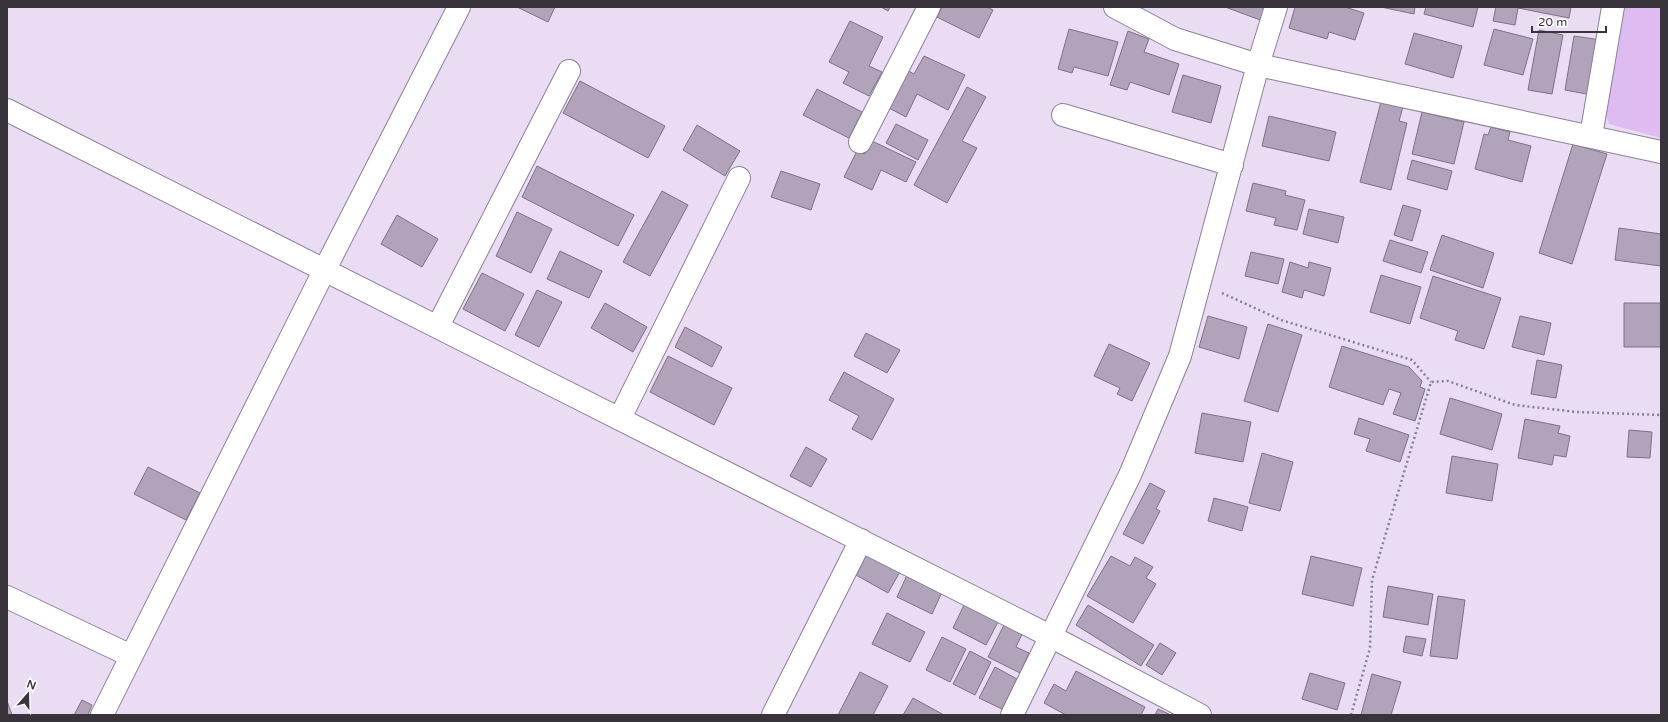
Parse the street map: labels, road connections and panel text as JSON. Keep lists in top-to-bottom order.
{
  "scale_bar": "20 m",
  "north": "top"
}
